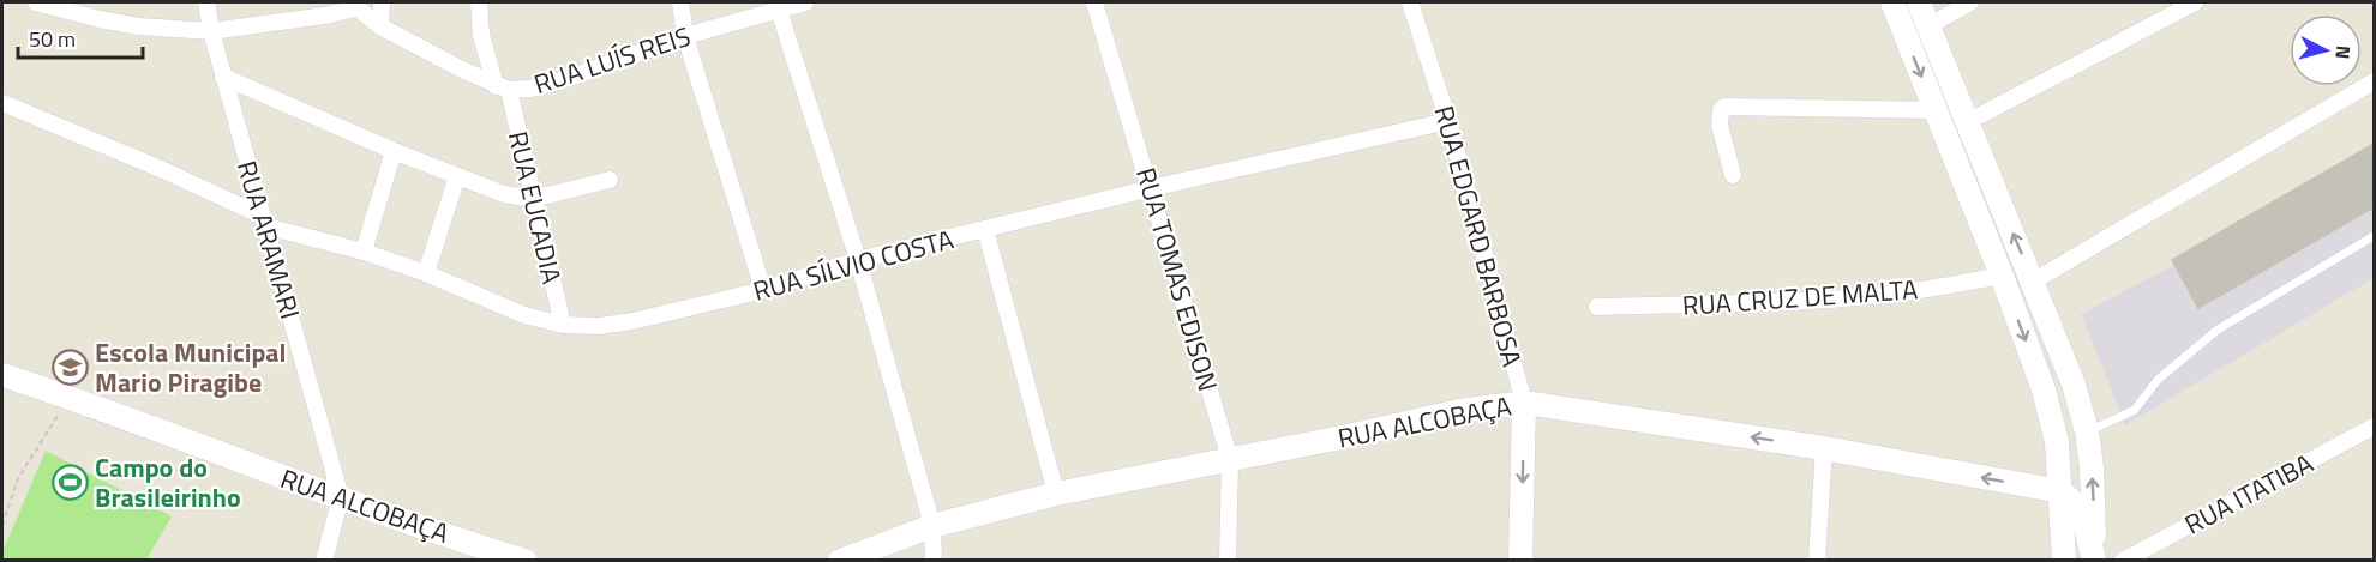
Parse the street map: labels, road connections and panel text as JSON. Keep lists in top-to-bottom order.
{
  "streets": {
    "main road": ["RUA EDGARD BARBOSA", "RUA ALCOBAÇA"],
    "street": [
      "RUA LUÍS REIS",
      "RUA EUCADIA",
      "RUA ARAMARI",
      "RUA SÍLVIO COSTA",
      "RUA TOMAS EDISON",
      "RUA CRUZ DE MALTA",
      "RUA ITATIBA"
    ]
  },
  "crossings": [
    ["RUA LUÍS REIS", "RUA EUCADIA"],
    ["RUA EUCADIA", "RUA SÍLVIO COSTA"],
    ["RUA EDGARD BARBOSA", "RUA SÍLVIO COSTA"],
    ["RUA EDGARD BARBOSA", "RUA ALCOBAÇA"],
    ["RUA ARAMARI", "RUA SÍLVIO COSTA"],
    ["RUA ARAMARI", "RUA ALCOBAÇA"],
    ["RUA SÍLVIO COSTA", "RUA TOMAS EDISON"],
    ["RUA TOMAS EDISON", "RUA ALCOBAÇA"]
  ],
  "places": {
    "school or university": ["Escola Municipal Mario Piragibe"],
    "sports": ["Campo do Brasileirinho"]
  },
  "scale_bar": "50 m",
  "north": "right"
}
